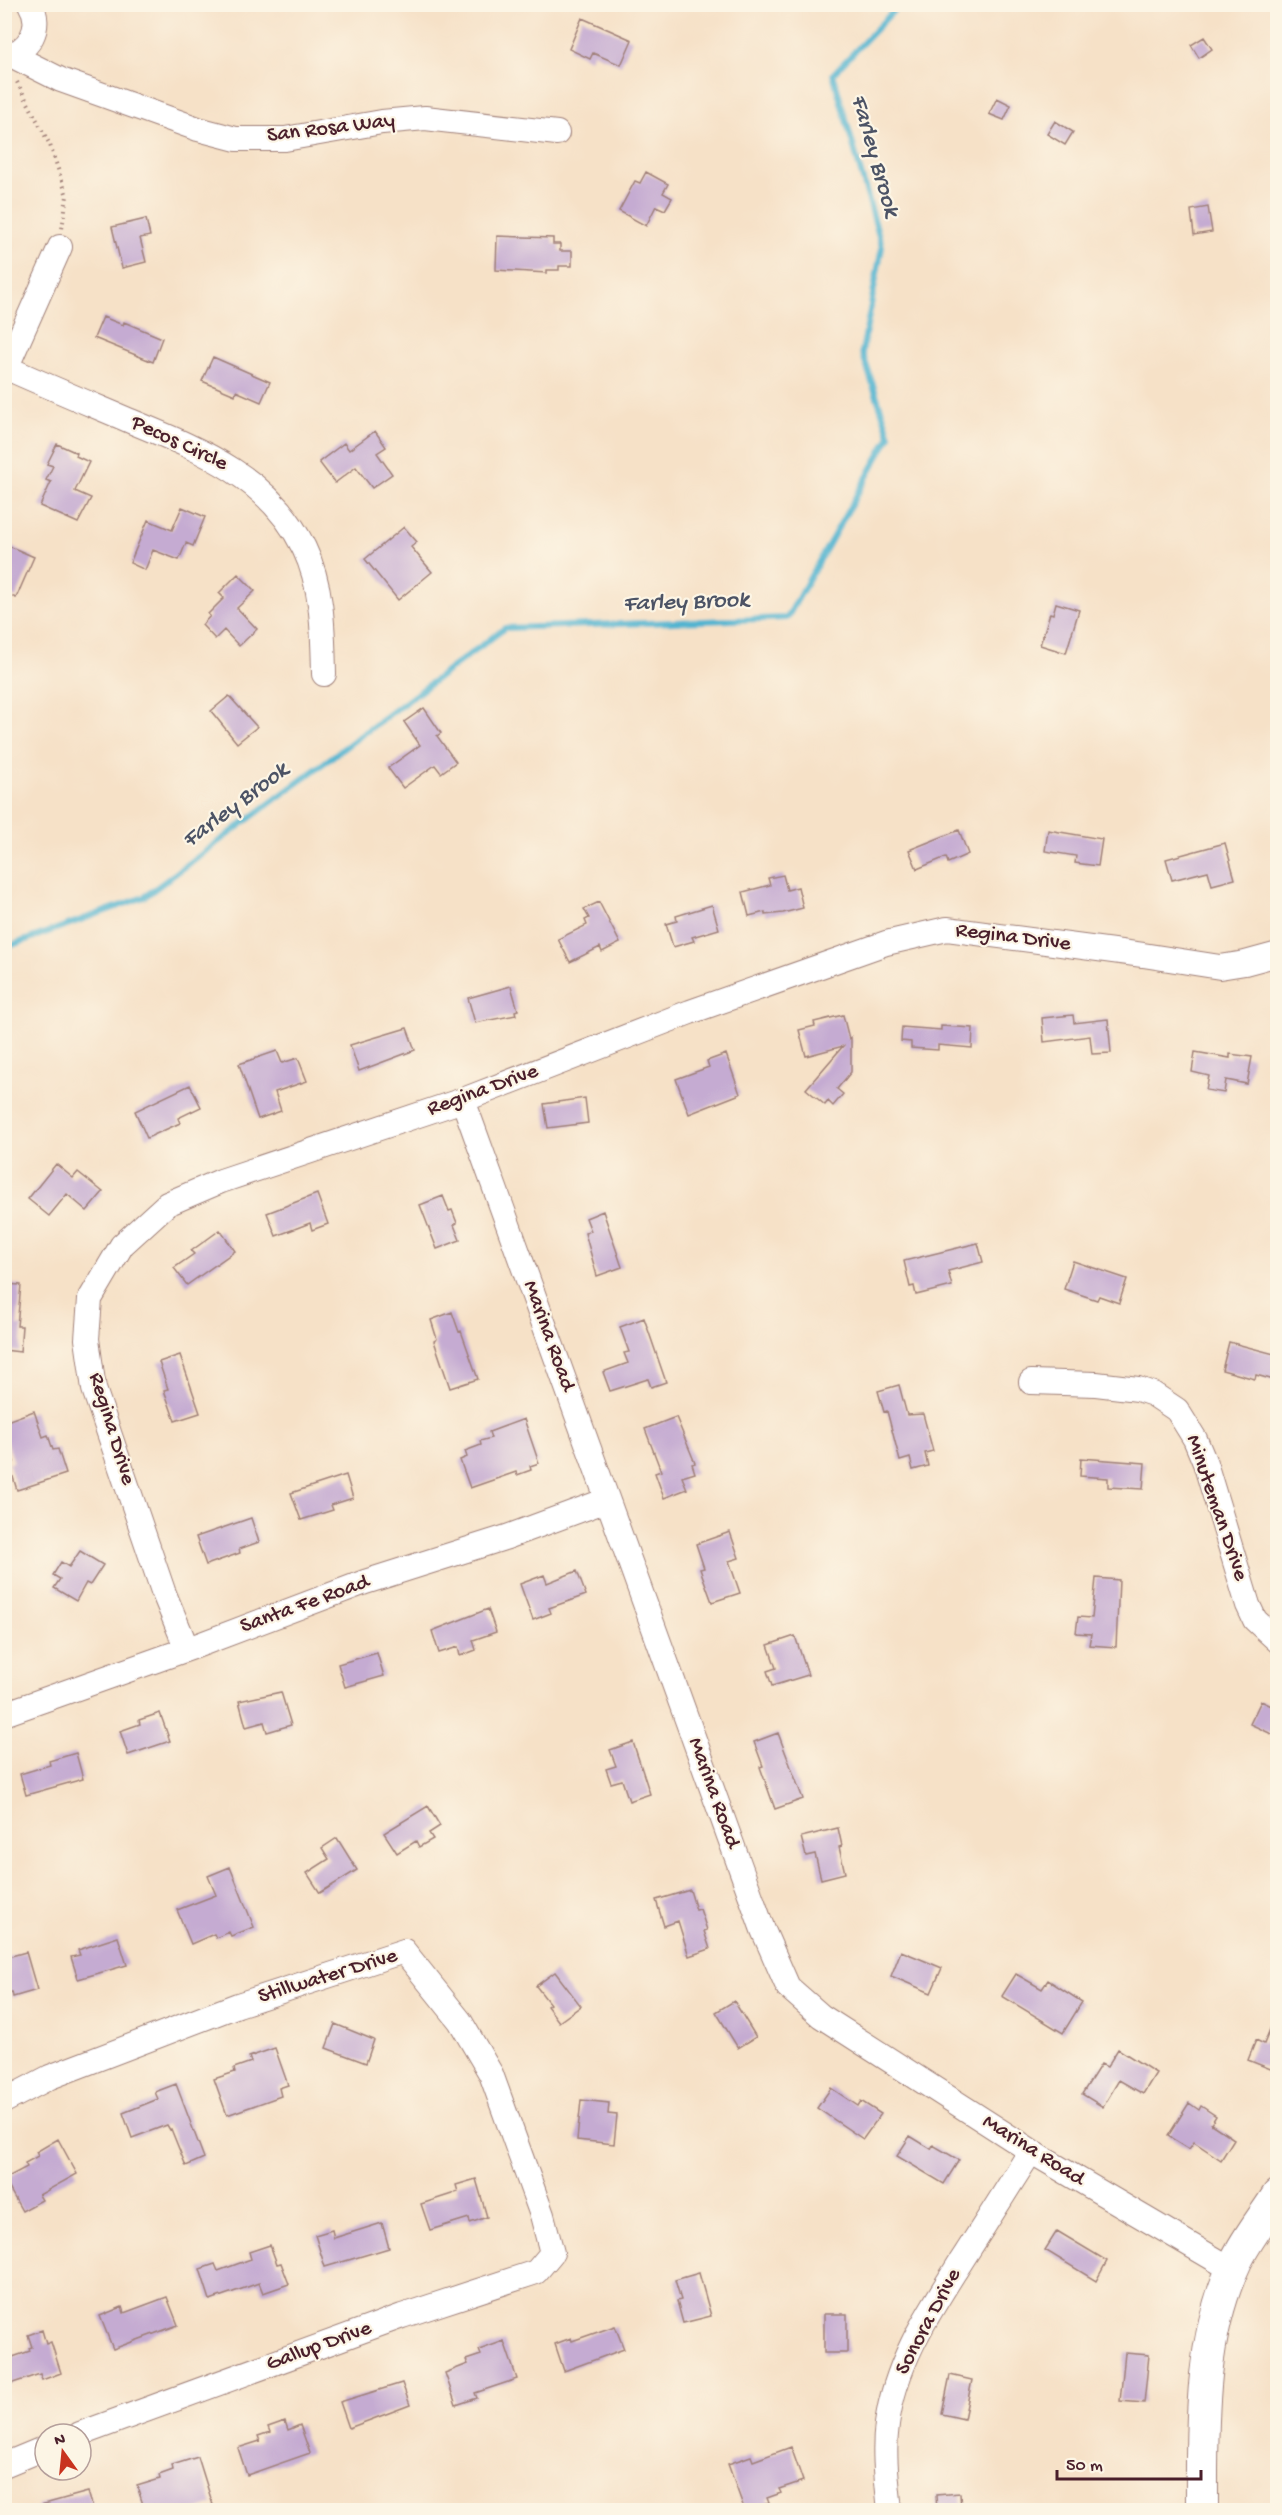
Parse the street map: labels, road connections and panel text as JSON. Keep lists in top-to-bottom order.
{
  "streets": {
    "street": [
      "San Rosa Way",
      "Pecos Circle",
      "Regina Drive",
      "Marina Road",
      "Minuteman Drive",
      "Santa Fe Road",
      "Stillwater Drive",
      "Sonora Drive",
      "Gallup Drive"
    ]
  },
  "crossings": [
    ["Regina Drive", "Marina Road"],
    ["Regina Drive", "Santa Fe Road"],
    ["Marina Road", "Santa Fe Road"],
    ["Marina Road", "Sonora Drive"],
    ["Stillwater Drive", "Gallup Drive"]
  ],
  "water": ["Farley Brook"],
  "scale_bar": "50 m",
  "north": "top"
}
